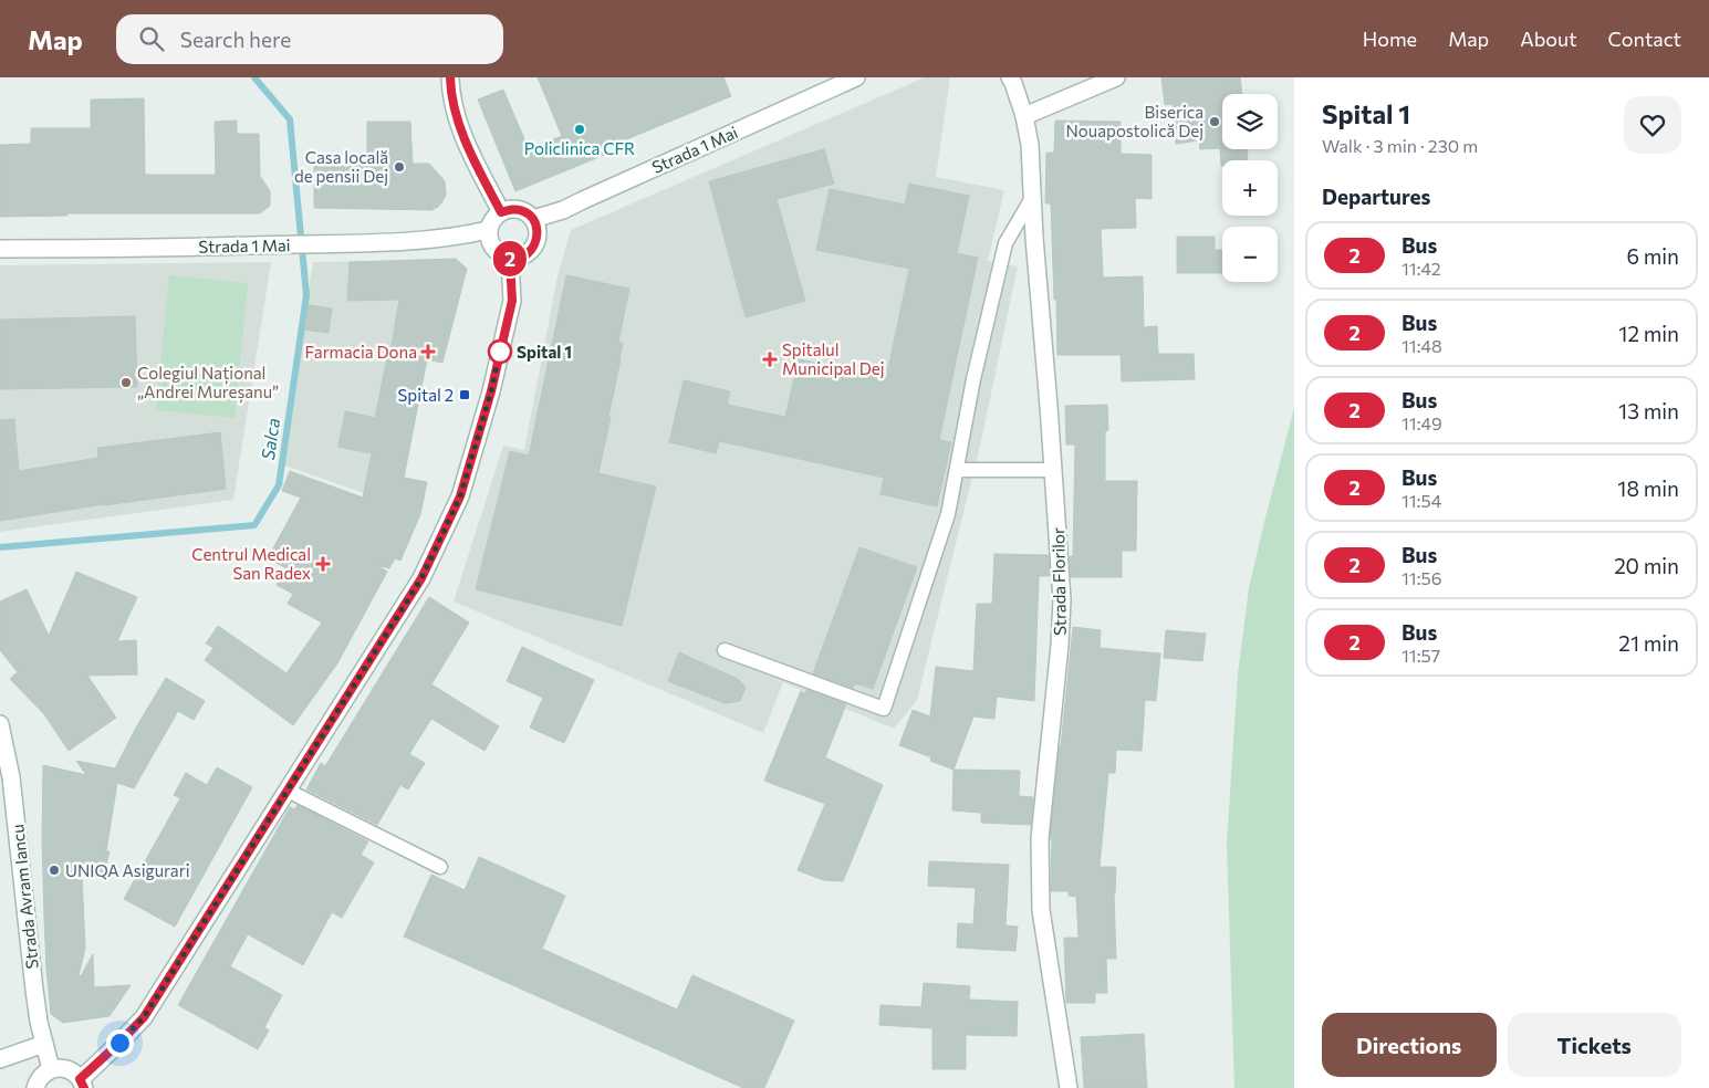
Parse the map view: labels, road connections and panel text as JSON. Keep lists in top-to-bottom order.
{
  "streets": {
    "street": ["Strada 1 Mai", "Strada Florilor", "Strada Avram Iancu"]
  },
  "water": ["Salca"],
  "places": {
    "other": [
      "Biserica Nouapostolică Dej",
      "Policlinica CFR",
      "Casa locală de pensii Dej",
      "Spital 1",
      "Colegiul Național „Andrei Mureșanu”",
      "UNIQA Asigurari"
    ],
    "health": ["Farmacia Dona", "Spitalul Municipal Dej", "Centrul Medical San Radex"],
    "transit": ["Spital 2"]
  },
  "lines": ["bus line 2"],
  "page": {
    "header": "Map",
    "search": "Search here",
    "nav": [
      "Home",
      "Map",
      "About",
      "Contact"
    ],
    "on_map": "2",
    "heading": [
      ["Spital 1", "Walk · 3 min · 230 m"],
      "Departures"
    ],
    "map_buttons": ["+", "−"],
    "list": [
      {
        "mark": "2",
        "name": "Bus",
        "note": "11:42",
        "value": "6 min"
      },
      {
        "mark": "2",
        "name": "Bus",
        "note": "11:48",
        "value": "12 min"
      },
      {
        "mark": "2",
        "name": "Bus",
        "note": "11:49",
        "value": "13 min"
      },
      {
        "mark": "2",
        "name": "Bus",
        "note": "11:54",
        "value": "18 min"
      },
      {
        "mark": "2",
        "name": "Bus",
        "note": "11:56",
        "value": "20 min"
      },
      {
        "mark": "2",
        "name": "Bus",
        "note": "11:57",
        "value": "21 min"
      }
    ],
    "buttons": ["Directions", "Tickets"]
  }
}
